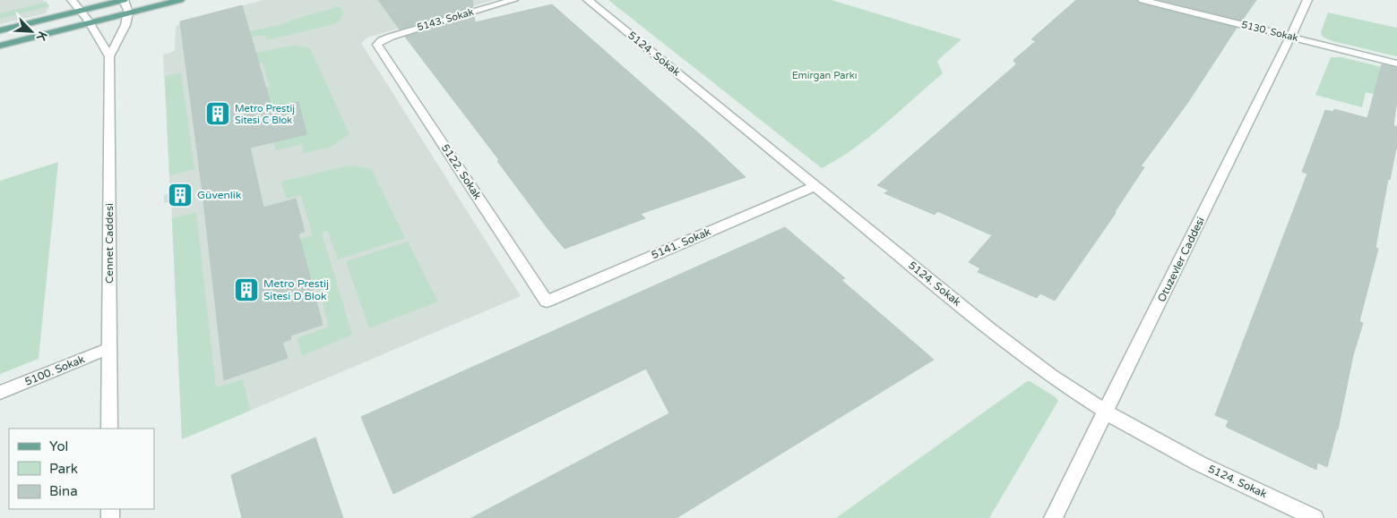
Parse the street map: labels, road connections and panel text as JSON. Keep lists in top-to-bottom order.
{
  "streets": {
    "street": [
      "5143. Sokak",
      "5130. Sokak",
      "5124. Sokak",
      "5122. Sokak",
      "Cennet Caddesi",
      "5141. Sokak",
      "Otuzevler Caddesi",
      "5100. Sokak"
    ]
  },
  "crossings": [
    ["5143. Sokak", "5122. Sokak"],
    ["5130. Sokak", "Otuzevler Caddesi"],
    ["5124. Sokak", "5141. Sokak"],
    ["5124. Sokak", "Otuzevler Caddesi"],
    ["5122. Sokak", "5141. Sokak"],
    ["Cennet Caddesi", "5100. Sokak"]
  ],
  "parks": ["Emirgan Parkı"],
  "places": {
    "building": ["Metro Prestij Sitesi C Blok", "Güvenlik", "Metro Prestij Sitesi D Blok"]
  },
  "legend": ["Yol", "Park", "Bina"],
  "north": "bottom right"
}
